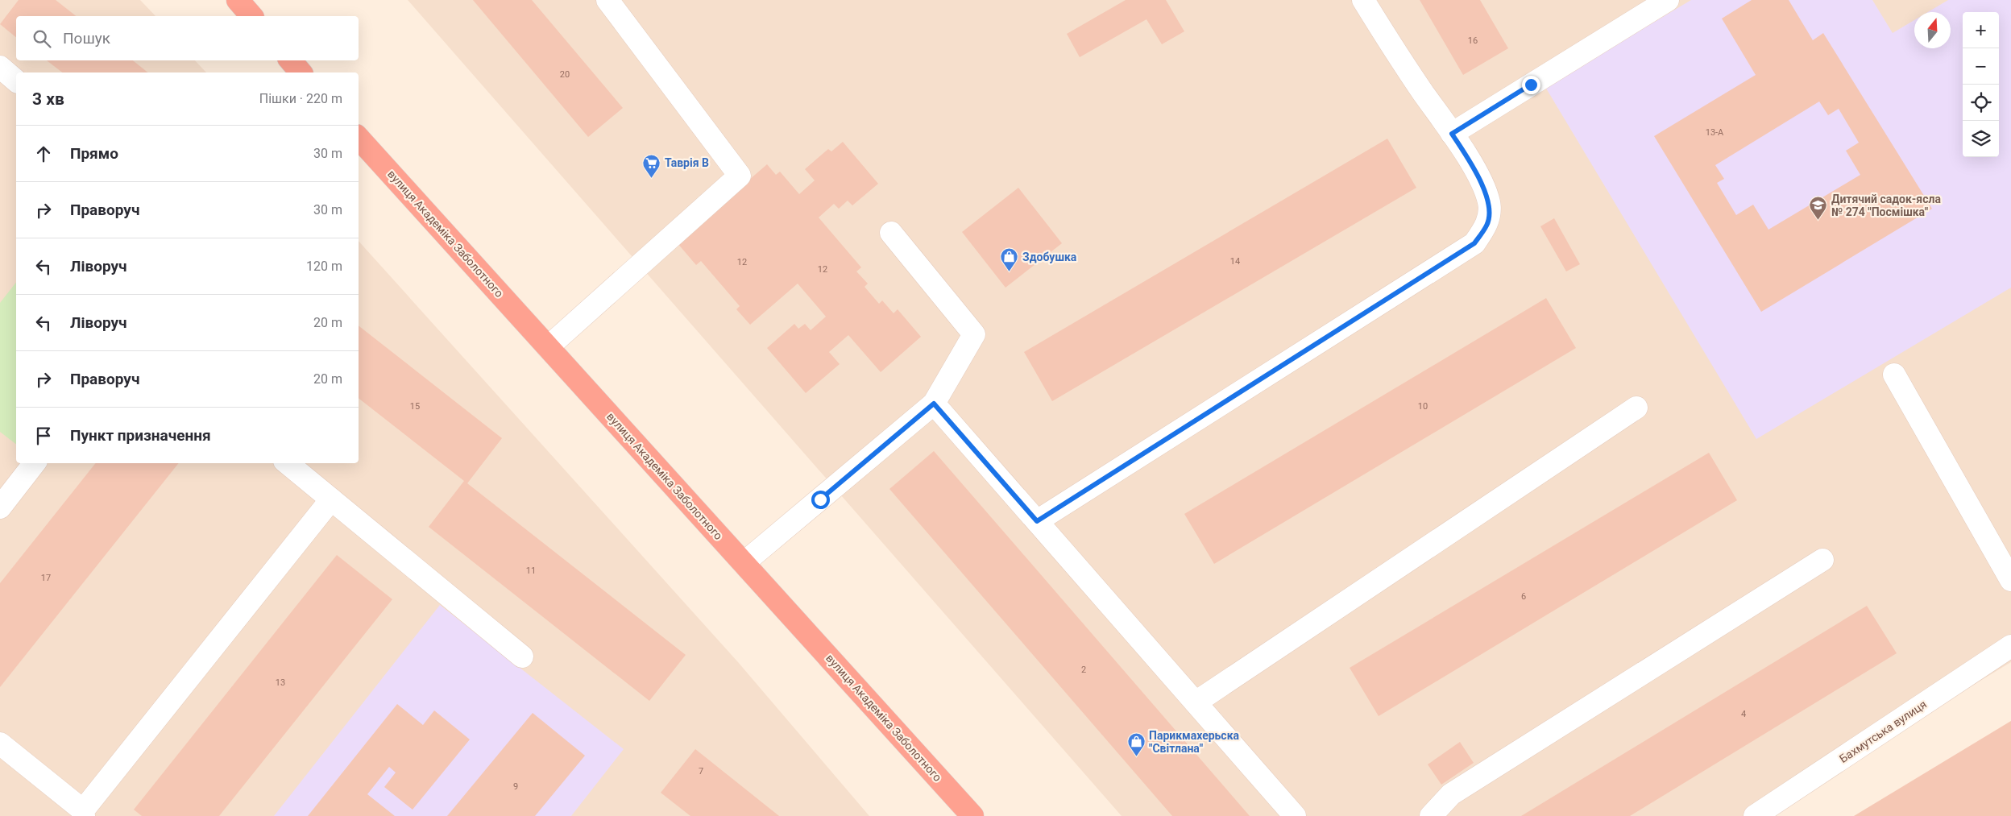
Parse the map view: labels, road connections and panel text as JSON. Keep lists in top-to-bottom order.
{
  "streets": {
    "highway": ["вулиця Академіка Заболотного"],
    "street": ["Бахмутська вулиця"]
  },
  "places": {
    "supermarket": ["Таврія В"],
    "school or university": ["Дитячий садок-ясла № 274 \"Посмішка\""],
    "shop": ["Здобушка", "Парикмахерьска \"Світлана\""]
  },
  "house_numbers": [
    "16",
    "20",
    "13-А",
    "14",
    "12",
    "12",
    "15",
    "10",
    "11",
    "17",
    "6",
    "2",
    "13",
    "4",
    "7",
    "9"
  ],
  "north": "top",
  "page": {
    "map_buttons": ["+", "−"],
    "search": "Пошук",
    "heading": ["3 хв", "Пішки · 220 m"],
    "list": [
      ["Прямо", "30 m"],
      ["Праворуч", "30 m"],
      ["Ліворуч", "120 m"],
      ["Ліворуч", "20 m"],
      ["Праворуч", "20 m"],
      "Пункт призначення"
    ]
  }
}
